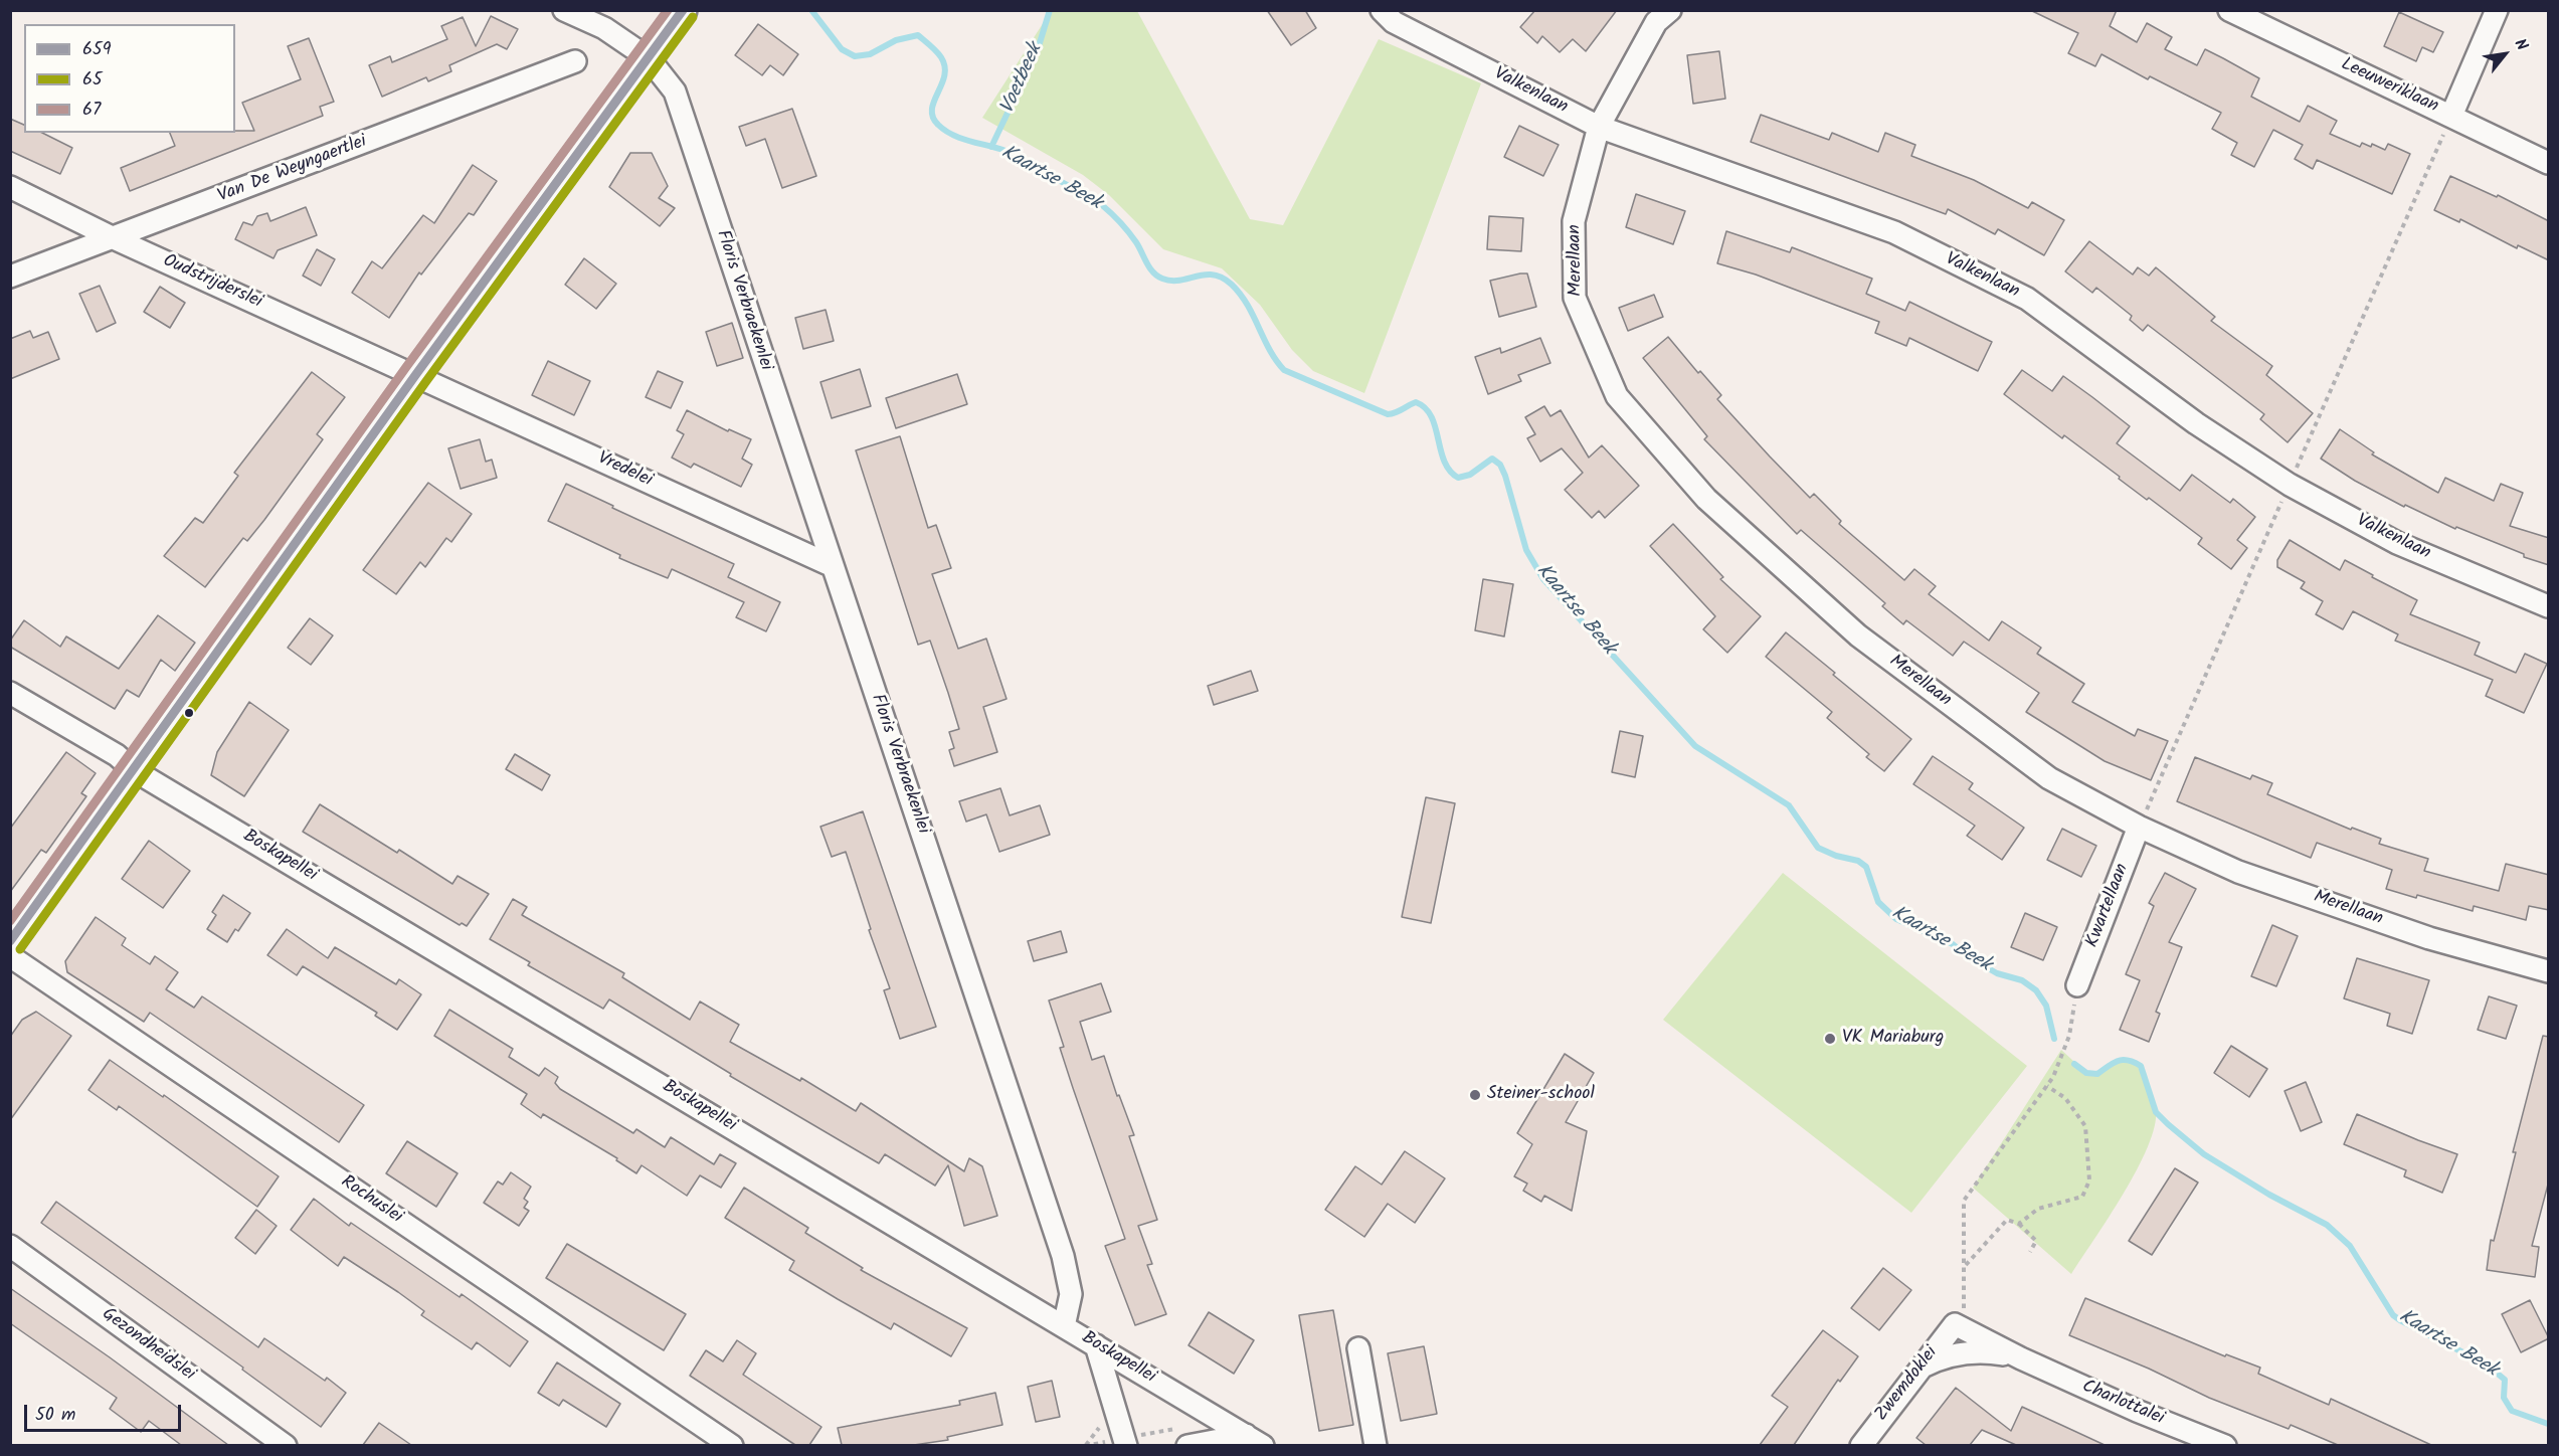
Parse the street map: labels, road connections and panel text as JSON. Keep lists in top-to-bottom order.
{
  "streets": {
    "street": [
      "Leeuweriklaan",
      "Valkenlaan",
      "Van De Weyngaertlei",
      "Merellaan",
      "Oudstrijderslei",
      "Floris Verbraekenlei",
      "Vredelei",
      "Boskapellei",
      "Kwartellaan",
      "Rochuslei",
      "Gezondheidslei",
      "Zwemdoklei",
      "Charlottalei"
    ]
  },
  "crossings": [
    ["Valkenlaan", "Merellaan"],
    ["Van De Weyngaertlei", "Oudstrijderslei"],
    ["Merellaan", "Kwartellaan"],
    ["Oudstrijderslei", "Vredelei"],
    ["Floris Verbraekenlei", "Vredelei"],
    ["Floris Verbraekenlei", "Boskapellei"],
    ["Zwemdoklei", "Charlottalei"]
  ],
  "water": ["Voetbeek", "Kaartse Beek"],
  "places": ["VK Mariaburg", "Steiner-school"],
  "lines": ["transit line 659", "transit line 67", "transit line 65"],
  "legend": ["659", "65", "67"],
  "scale_bar": "50 m",
  "north": "top right"
}
